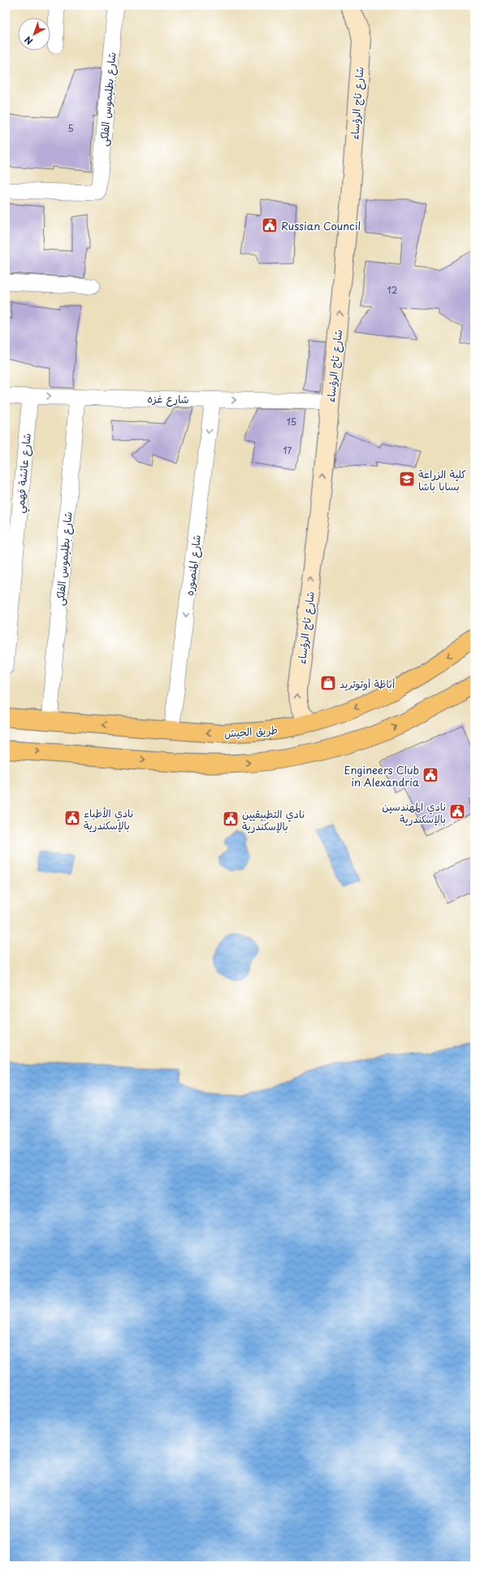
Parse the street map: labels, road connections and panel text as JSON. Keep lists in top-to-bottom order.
{
  "streets": {
    "highway": ["طريق الجيش"],
    "street": [
      "شارع بطليموس الفلكى",
      "شارع تاج الرؤساء",
      "شارع غزه",
      "شارع عائشة فهمي",
      "شارع المنصوره"
    ]
  },
  "crossings": [
    ["شارع بطليموس الفلكى", "شارع غزه"],
    ["شارع بطليموس الفلكى", "طريق الجيش"],
    ["شارع تاج الرؤساء", "شارع غزه"],
    ["شارع تاج الرؤساء", "طريق الجيش"],
    ["شارع غزه", "شارع عائشة فهمي"],
    ["شارع غزه", "شارع المنصوره"],
    ["شارع المنصوره", "طريق الجيش"]
  ],
  "one_way": ["شارع تاج الرؤساء", "شارع غزه", "شارع المنصوره"],
  "places": {
    "public building": [
      "Russian Council",
      "Engineers Club in Alexandria",
      "نادي المهندسين بالإسكندرية",
      "نادي الأطباء بالإسكندرية",
      "نادي التطبيقيين بالإسكندرية"
    ],
    "school or university": ["كلية الزراعة بسابا باشا"],
    "shop": ["أباظة أوتوتريد"]
  },
  "house_numbers": [
    "5",
    "12",
    "15",
    "17"
  ],
  "north": "bottom left"
}
